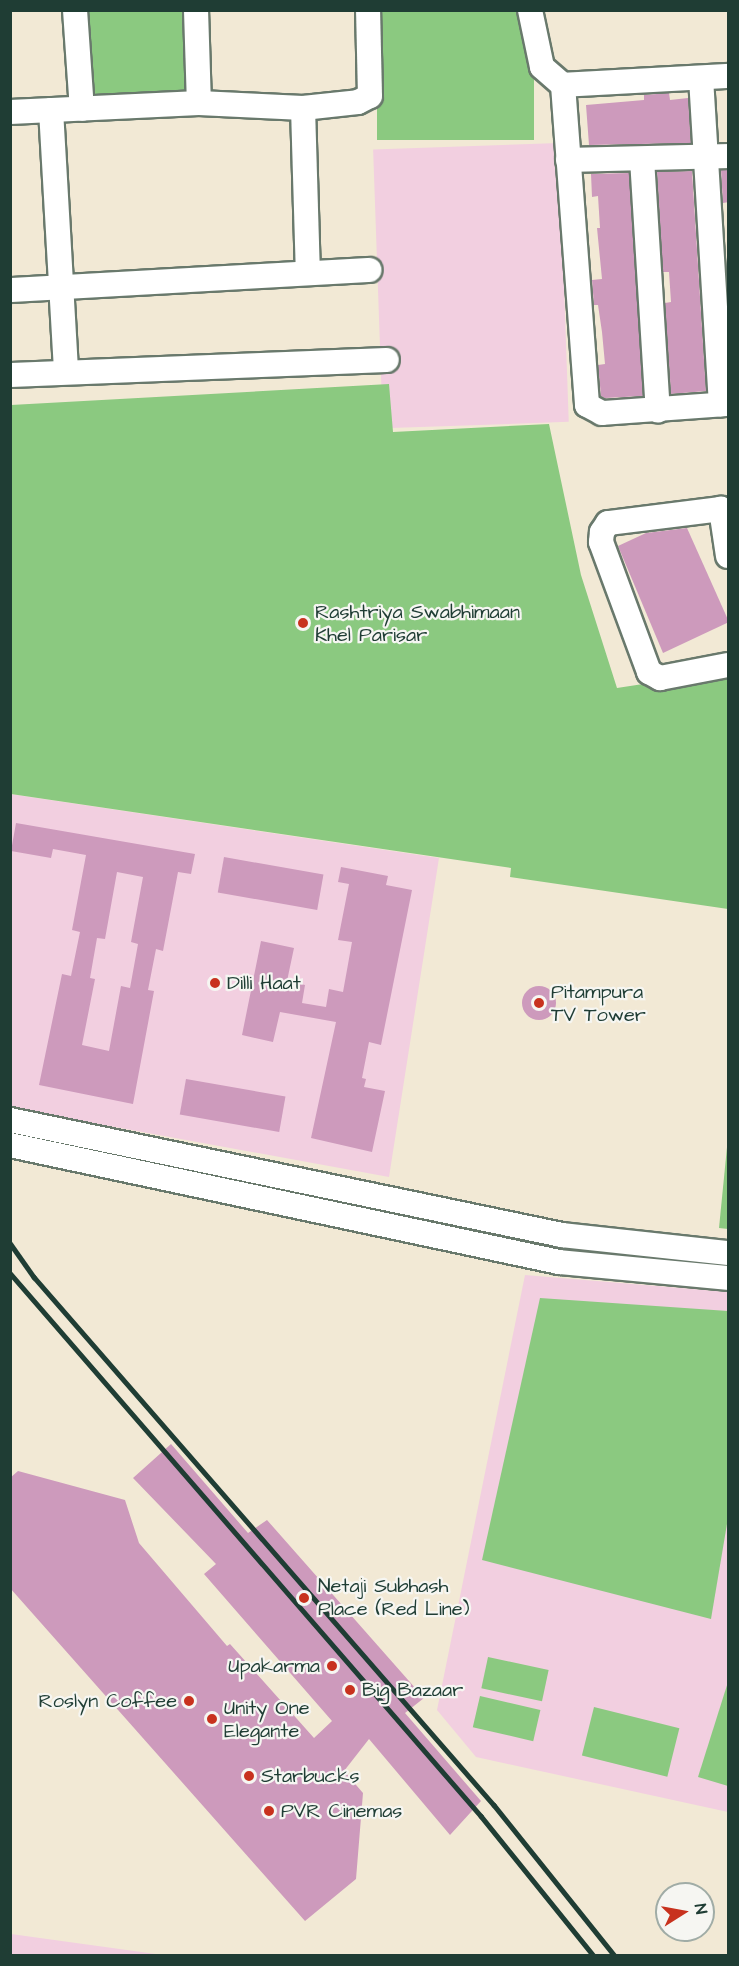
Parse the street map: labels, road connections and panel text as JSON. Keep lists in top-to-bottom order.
{
  "places": [
    "Rashtriya Swabhimaan Khel Parisar",
    "Dilli Haat",
    "Pitampura TV Tower",
    "Netaji Subhash Place (Red Line)",
    "Upakarma",
    "Big Bazaar",
    "Roslyn Coffee",
    "Unity One Elegante",
    "Starbucks",
    "PVR Cinemas"
  ],
  "north": "right"
}
